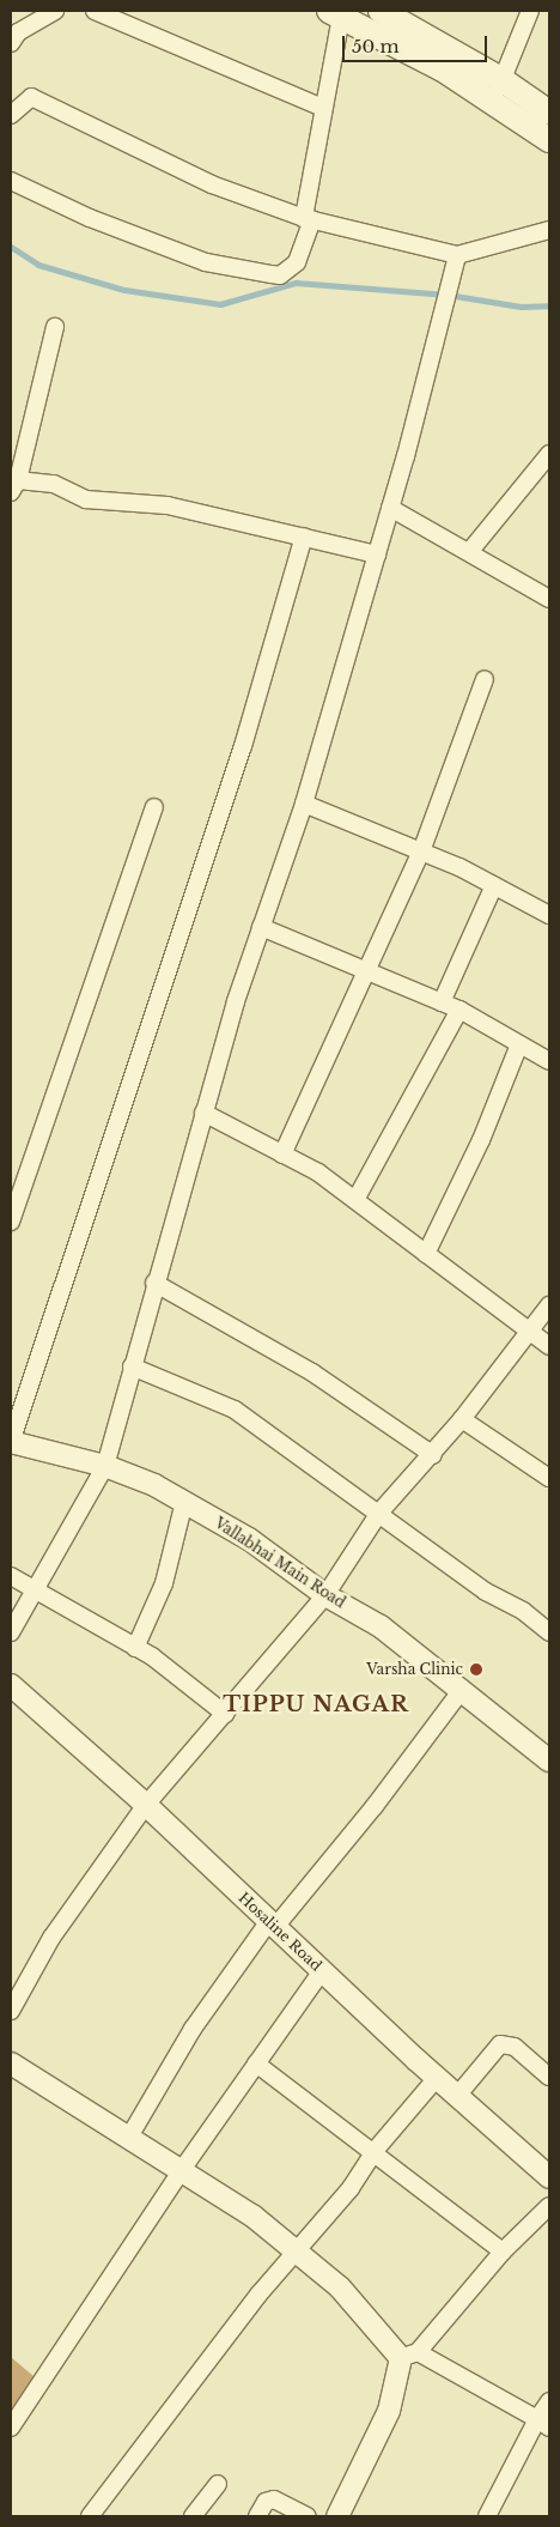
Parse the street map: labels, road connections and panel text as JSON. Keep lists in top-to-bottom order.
{
  "streets": {
    "street": ["Vallabhai Main Road", "Hosaline Road"]
  },
  "districts": ["TIPPU NAGAR"],
  "places": ["Varsha Clinic"],
  "scale_bar": "50 m"
}
